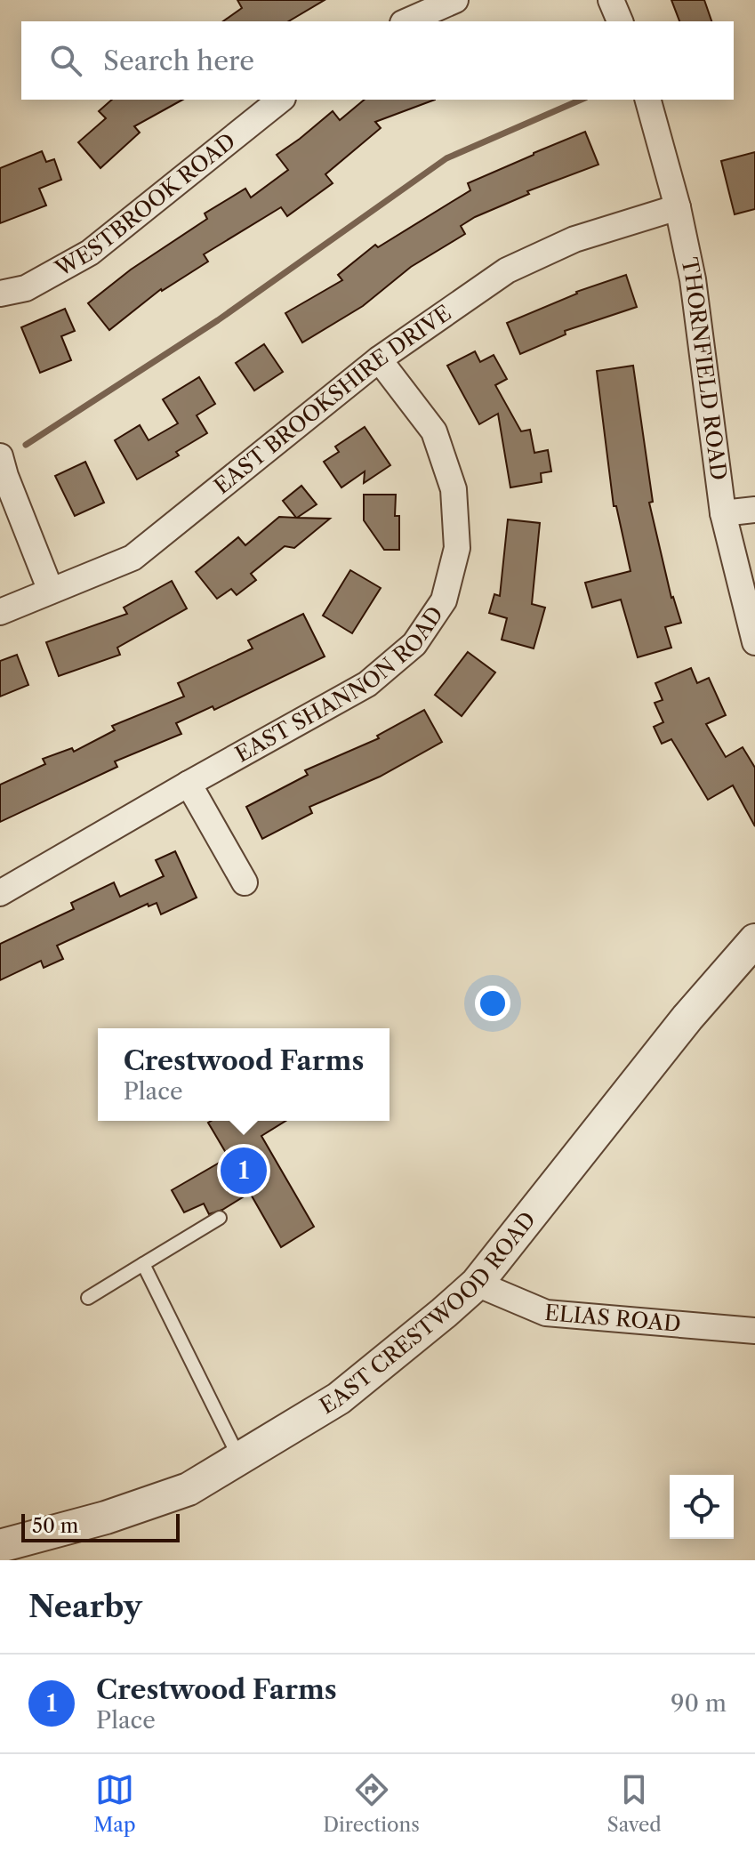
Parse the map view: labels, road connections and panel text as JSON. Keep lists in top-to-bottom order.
{
  "streets": {
    "street": [
      "WESTBROOK ROAD",
      "THORNFIELD ROAD",
      "EAST BROOKSHIRE DRIVE",
      "EAST SHANNON ROAD",
      "EAST CRESTWOOD ROAD",
      "ELIAS ROAD"
    ]
  },
  "crossings": [
    ["THORNFIELD ROAD", "EAST BROOKSHIRE DRIVE"],
    ["EAST BROOKSHIRE DRIVE", "EAST SHANNON ROAD"],
    ["EAST CRESTWOOD ROAD", "ELIAS ROAD"]
  ],
  "scale_bar": "50 m",
  "page": {
    "search": "Search here",
    "popup": ["Crestwood Farms", "Place"],
    "pins": "1",
    "scale": "50 m",
    "heading": "Nearby",
    "list": [
      {
        "mark": "1",
        "name": "Crestwood Farms",
        "note": "Place",
        "value": "90 m"
      }
    ],
    "nav": ["Map", "Directions", "Saved"]
  }
}
